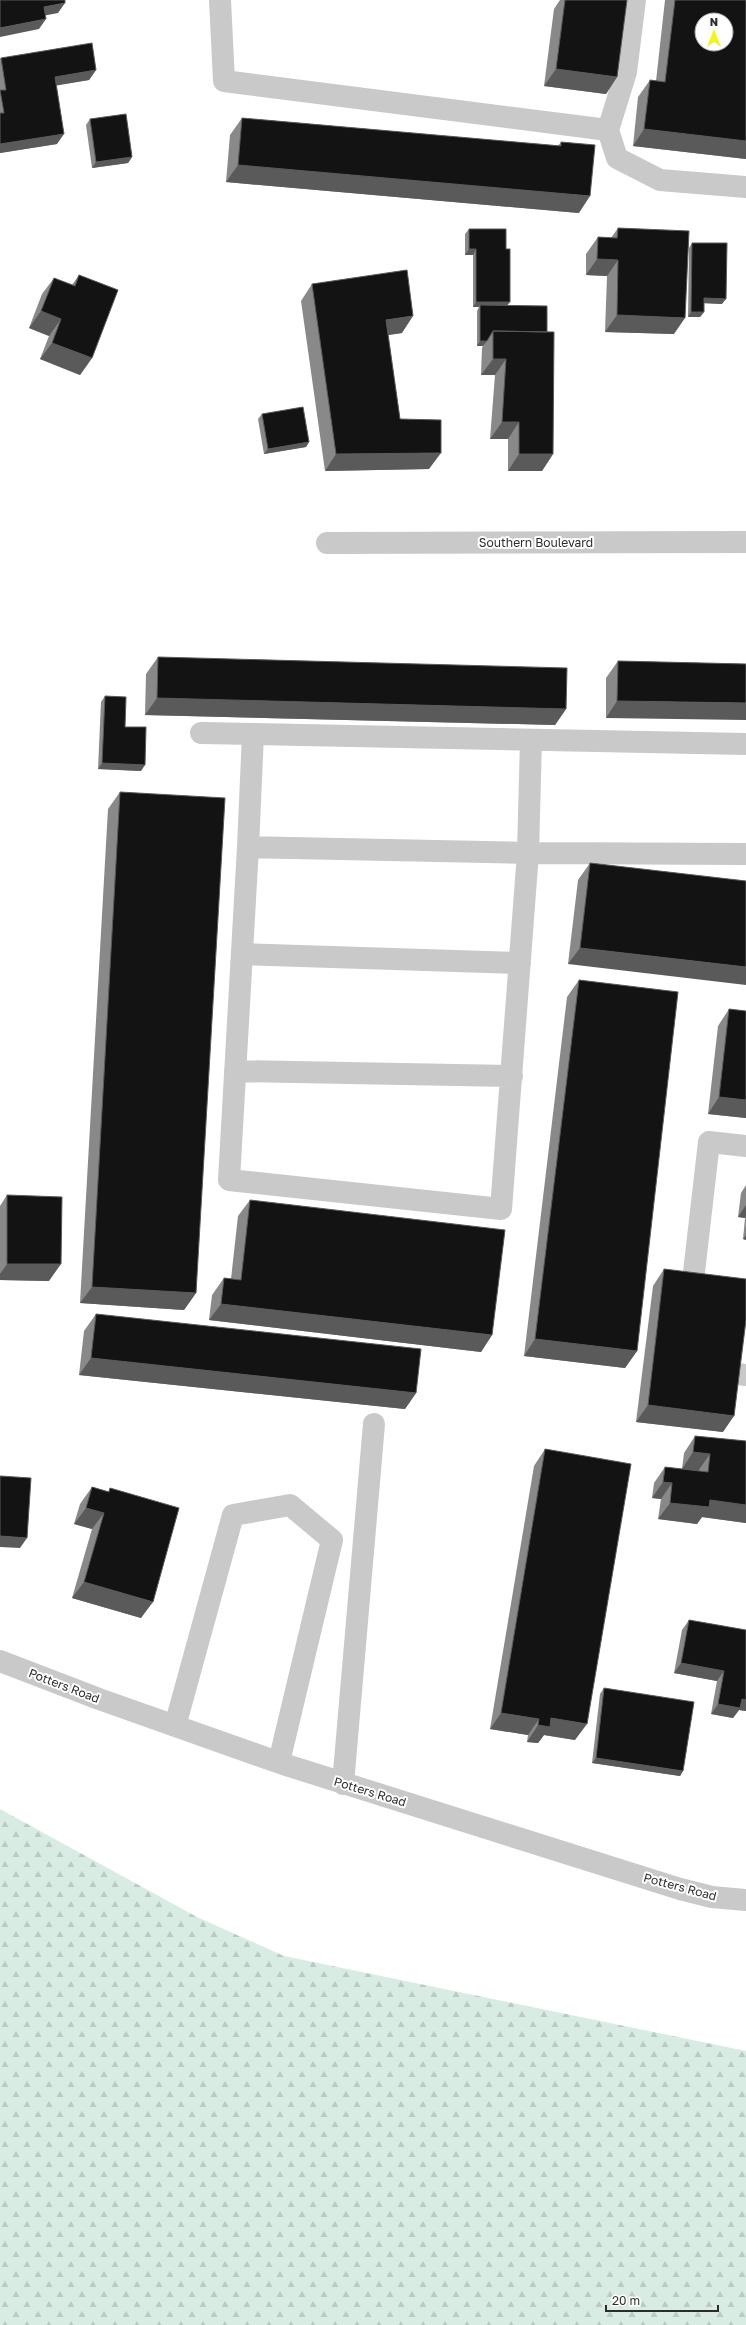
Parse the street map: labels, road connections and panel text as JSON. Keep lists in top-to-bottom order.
{
  "streets": {
    "street": ["Southern Boulevard", "Potters Road"]
  },
  "scale_bar": "20 m",
  "north": "top"
}
